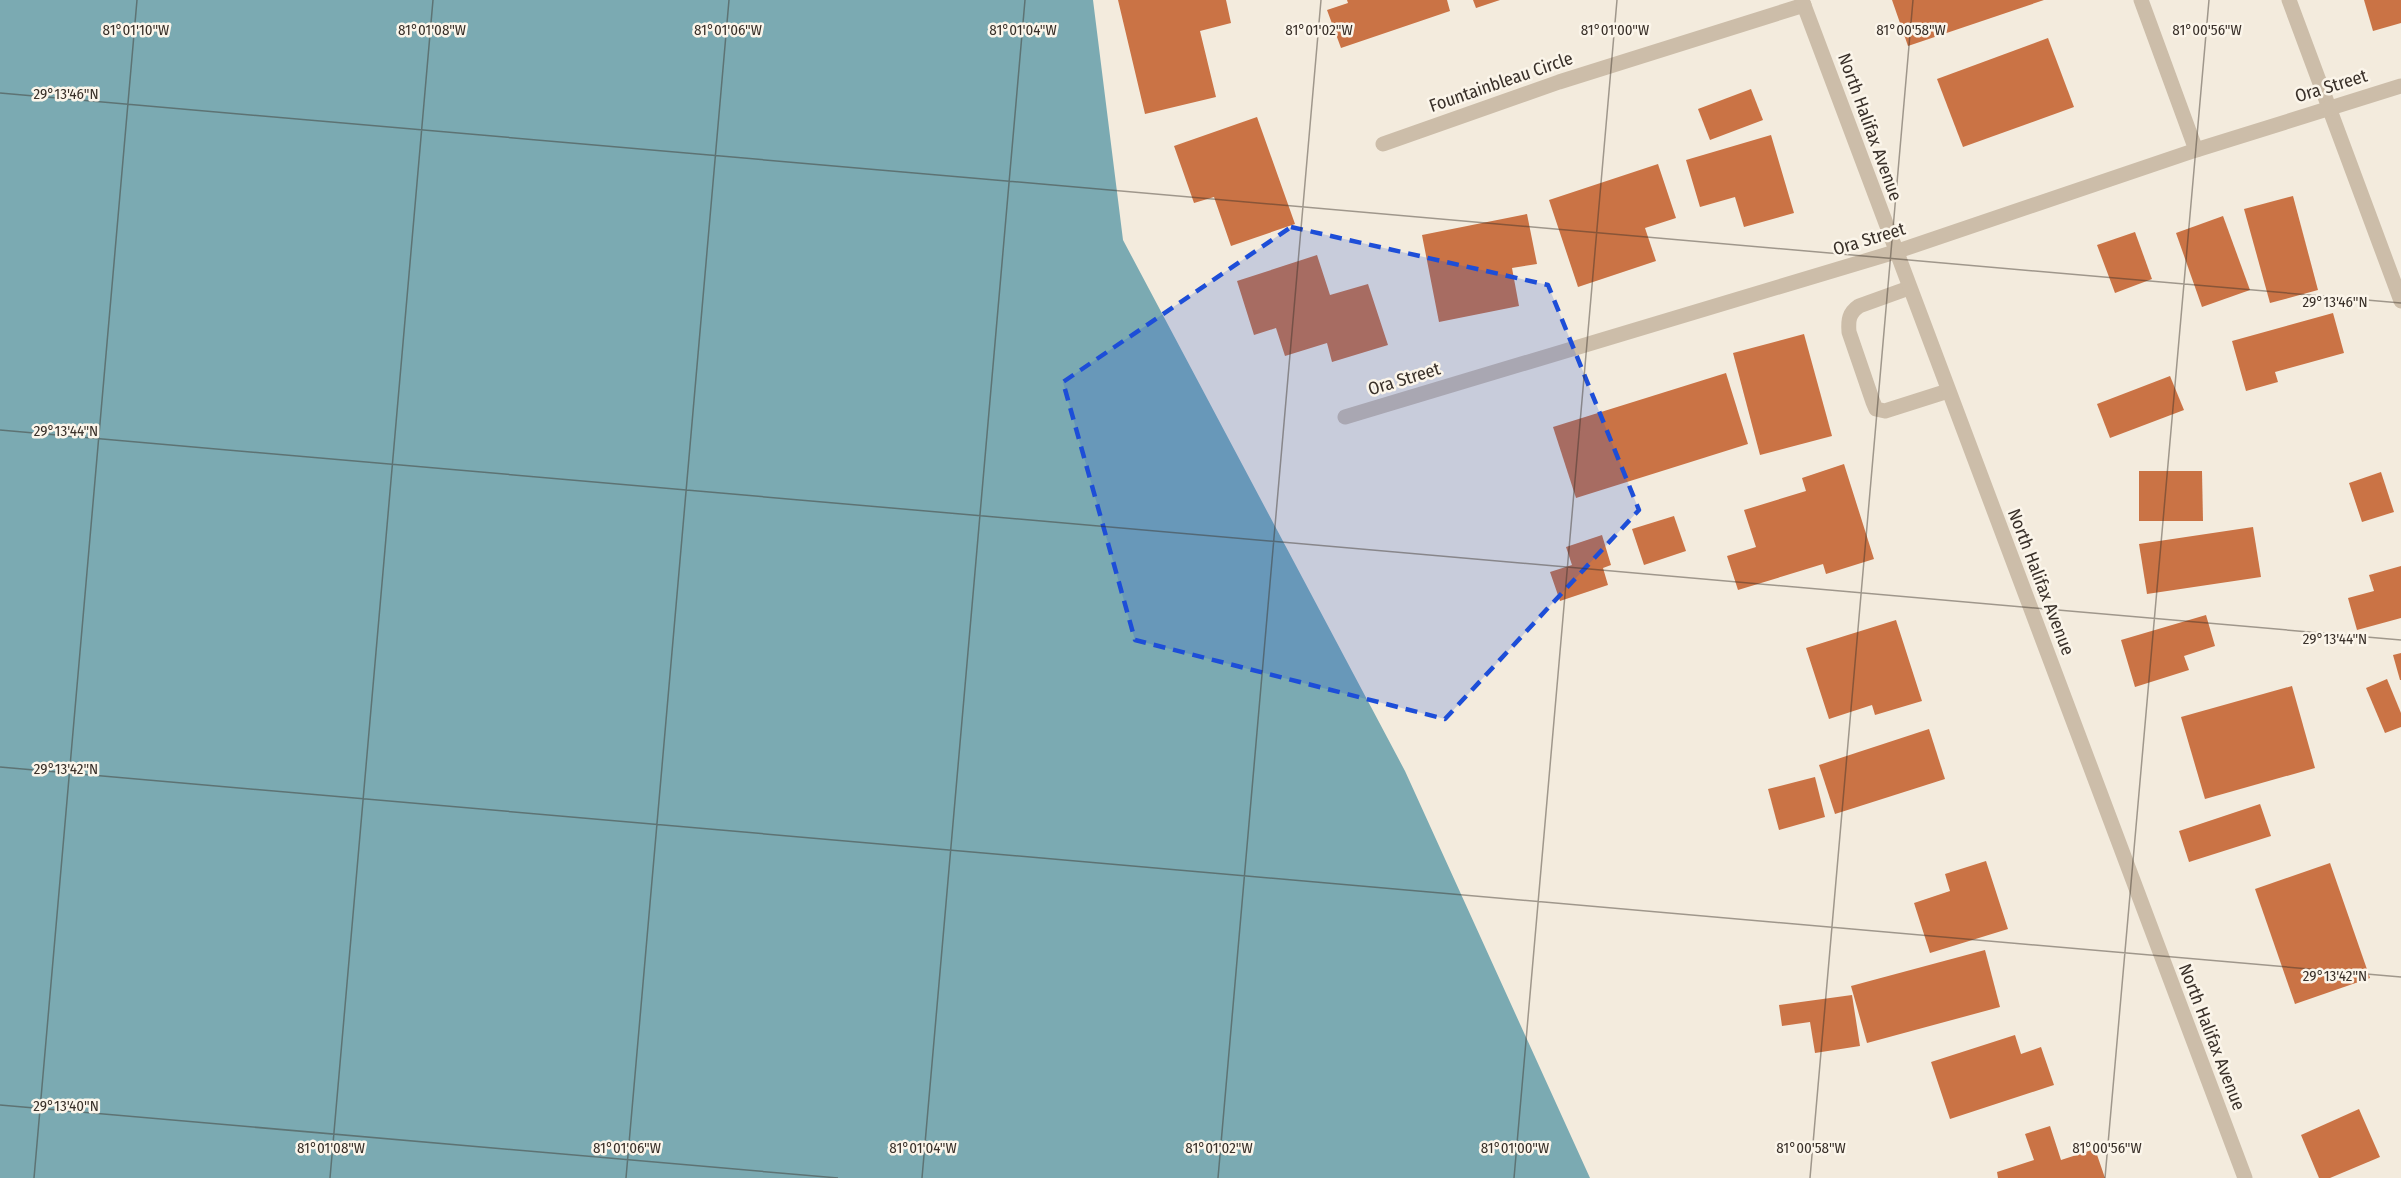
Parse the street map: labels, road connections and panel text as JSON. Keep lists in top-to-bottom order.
{
  "streets": {
    "street": ["Fountainbleau Circle", "Ora Street", "North Halifax Avenue"]
  },
  "crossings": [
    ["Fountainbleau Circle", "North Halifax Avenue"],
    ["Ora Street", "North Halifax Avenue"]
  ],
  "coordinates": [
    "81°01'10\"W",
    "81°01'08\"W",
    "81°01'06\"W",
    "81°01'04\"W",
    "81°01'02\"W",
    "81°01'00\"W",
    "81°00'58\"W",
    "81°00'56\"W",
    "29°13'46\"N",
    "29°13'44\"N",
    "29°13'42\"N",
    "29°13'40\"N"
  ]
}
